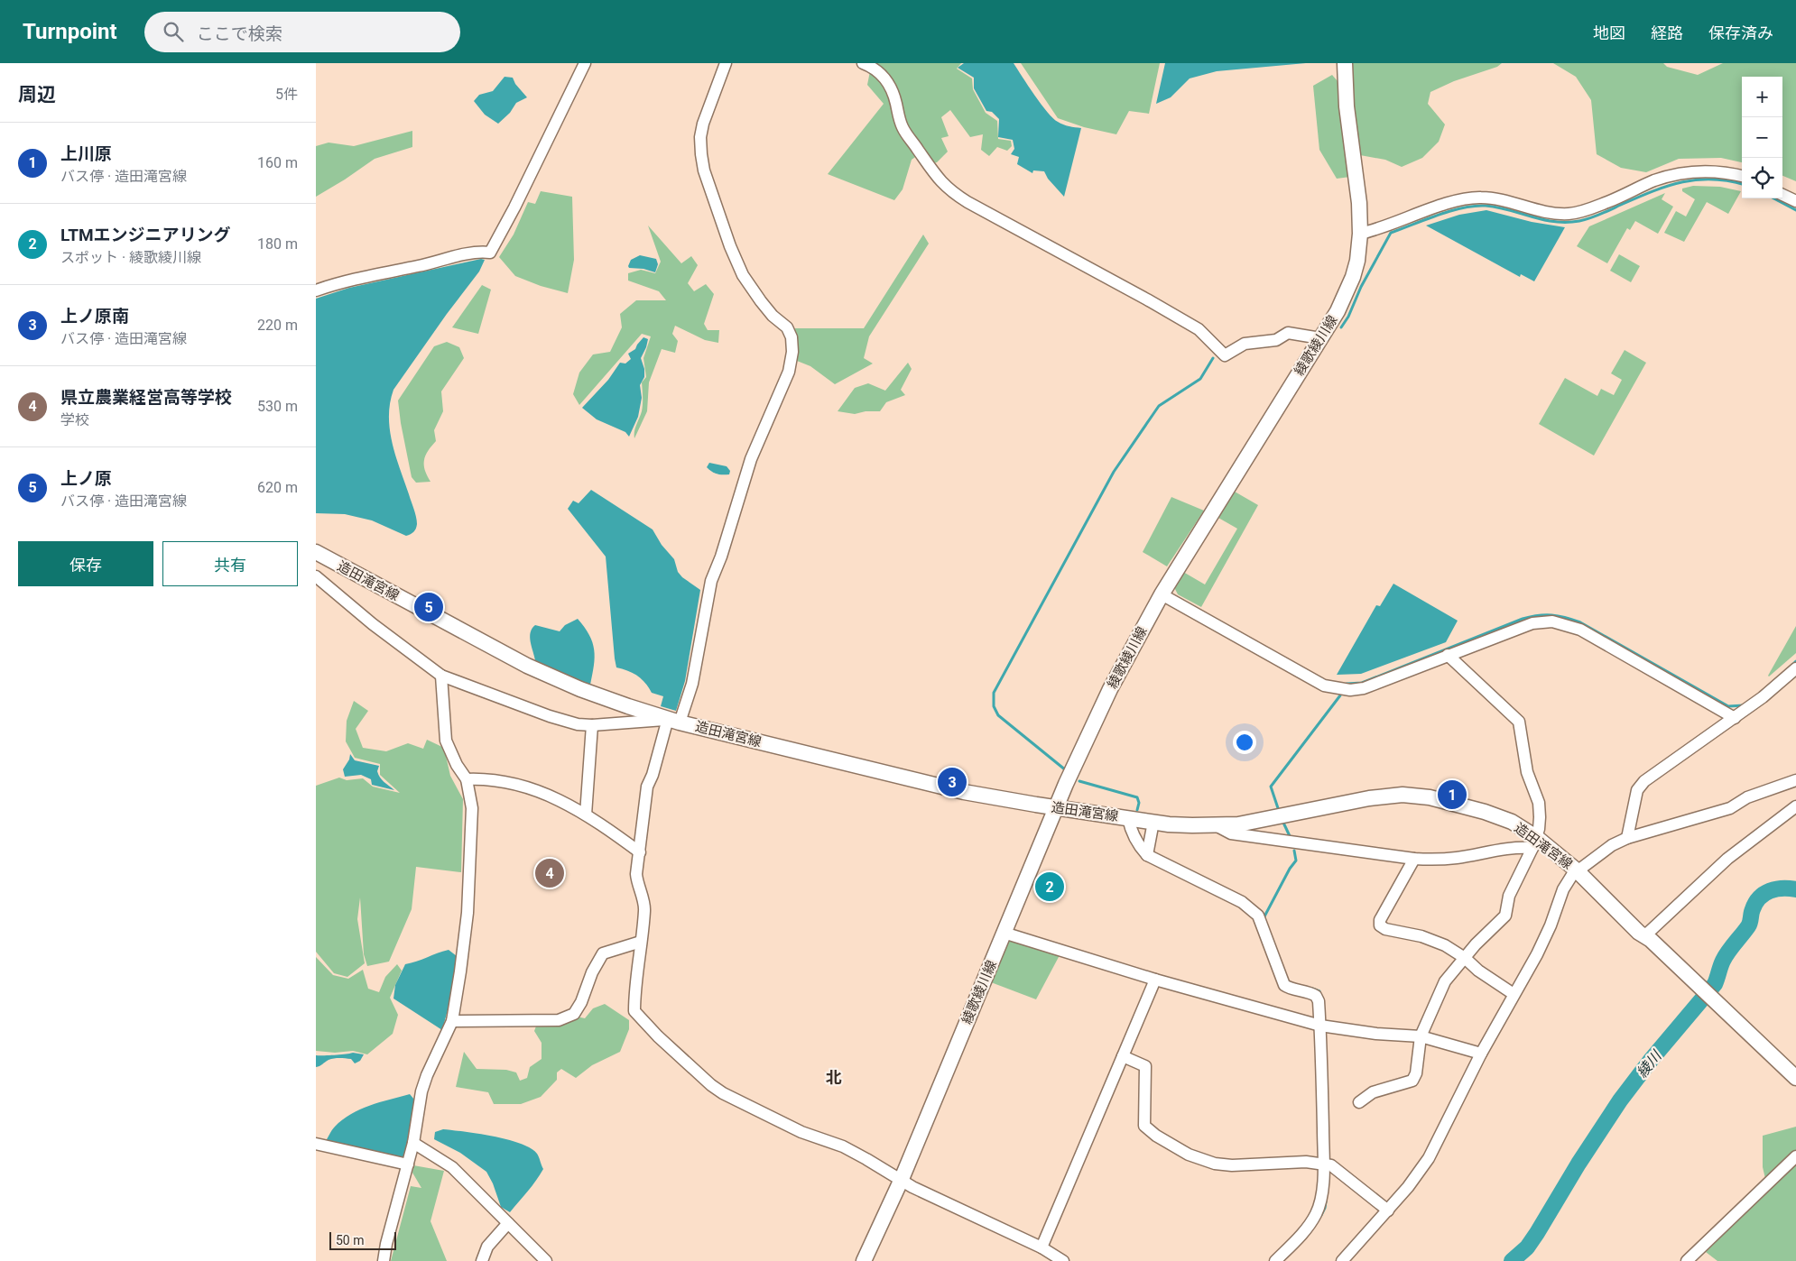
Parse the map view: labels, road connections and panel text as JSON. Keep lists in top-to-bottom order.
{
  "streets": {
    "main road": ["綾歌綾川線", "造田滝宮線"]
  },
  "crossings": [
    ["綾歌綾川線", "造田滝宮線"]
  ],
  "districts": ["北"],
  "water": ["綾川"],
  "scale_bar": "50 m",
  "page": {
    "header": "Turnpoint",
    "search": "ここで検索",
    "nav": ["地図", "経路", "保存済み"],
    "heading": ["周辺", "5件"],
    "map_buttons": ["+", "−"],
    "list": [
      {
        "mark": "1",
        "name": "上川原",
        "note": "バス停 · 造田滝宮線",
        "value": "160 m"
      },
      {
        "mark": "2",
        "name": "LTMエンジニアリング",
        "note": "スポット · 綾歌綾川線",
        "value": "180 m"
      },
      {
        "mark": "3",
        "name": "上ノ原南",
        "note": "バス停 · 造田滝宮線",
        "value": "220 m"
      },
      {
        "mark": "4",
        "name": "県立農業経営高等学校",
        "note": "学校",
        "value": "530 m"
      },
      {
        "mark": "5",
        "name": "上ノ原",
        "note": "バス停 · 造田滝宮線",
        "value": "620 m"
      }
    ],
    "buttons": ["保存", "共有"],
    "pins": [
      "5",
      "3",
      "1",
      "4",
      "2"
    ],
    "scale": "50 m"
  }
}
